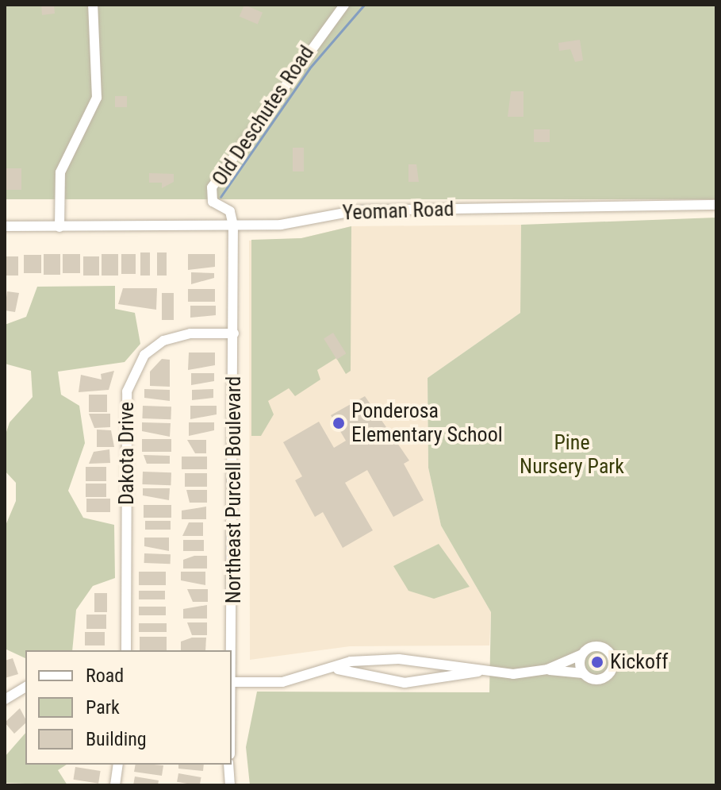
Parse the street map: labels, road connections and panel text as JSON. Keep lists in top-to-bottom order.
{
  "streets": {
    "street": [
      "Old Deschutes Road",
      "Yeoman Road",
      "Dakota Drive",
      "Northeast Purcell Boulevard"
    ]
  },
  "crossings": [
    ["Old Deschutes Road", "Yeoman Road"],
    ["Old Deschutes Road", "Northeast Purcell Boulevard"],
    ["Yeoman Road", "Northeast Purcell Boulevard"],
    ["Dakota Drive", "Northeast Purcell Boulevard"]
  ],
  "parks": ["Pine Nursery Park"],
  "places": ["Ponderosa Elementary School", "Kickoff"],
  "legend": ["Road", "Park", "Building"]
}
